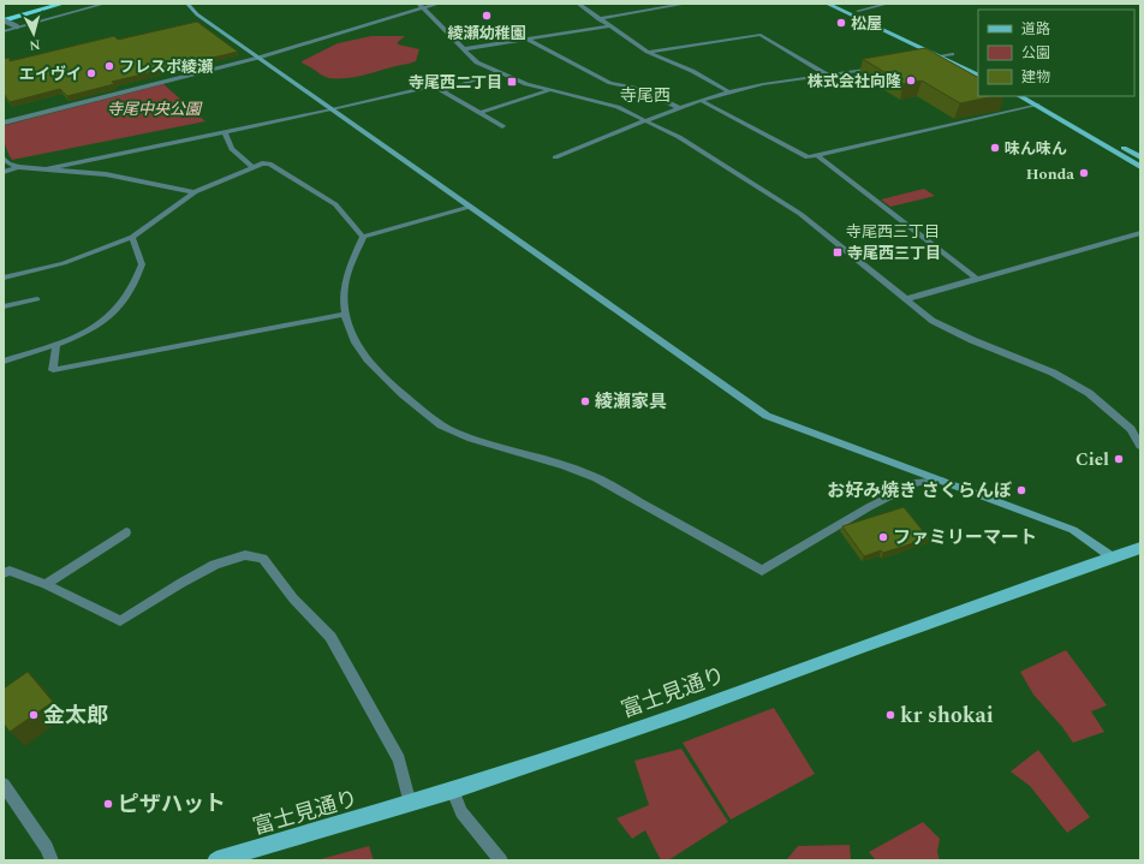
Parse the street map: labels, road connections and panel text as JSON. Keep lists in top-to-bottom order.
{
  "streets": {
    "main road": ["富士見通り"]
  },
  "districts": ["寺尾西", "寺尾西三丁目"],
  "parks": ["寺尾中央公園"],
  "places": {
    "other": [
      "綾瀬幼稚園",
      "松屋",
      "フレスポ綾瀬",
      "エイヴイ",
      "株式会社向隆",
      "味ん味ん",
      "Honda",
      "綾瀬家具",
      "Ciel",
      "お好み焼き さくらんぼ",
      "ファミリーマート",
      "金太郎",
      "kr shokai",
      "ピザハット"
    ],
    "transit": ["寺尾西二丁目", "寺尾西三丁目"]
  },
  "legend": ["道路", "公園", "建物"],
  "north": "bottom"
}
